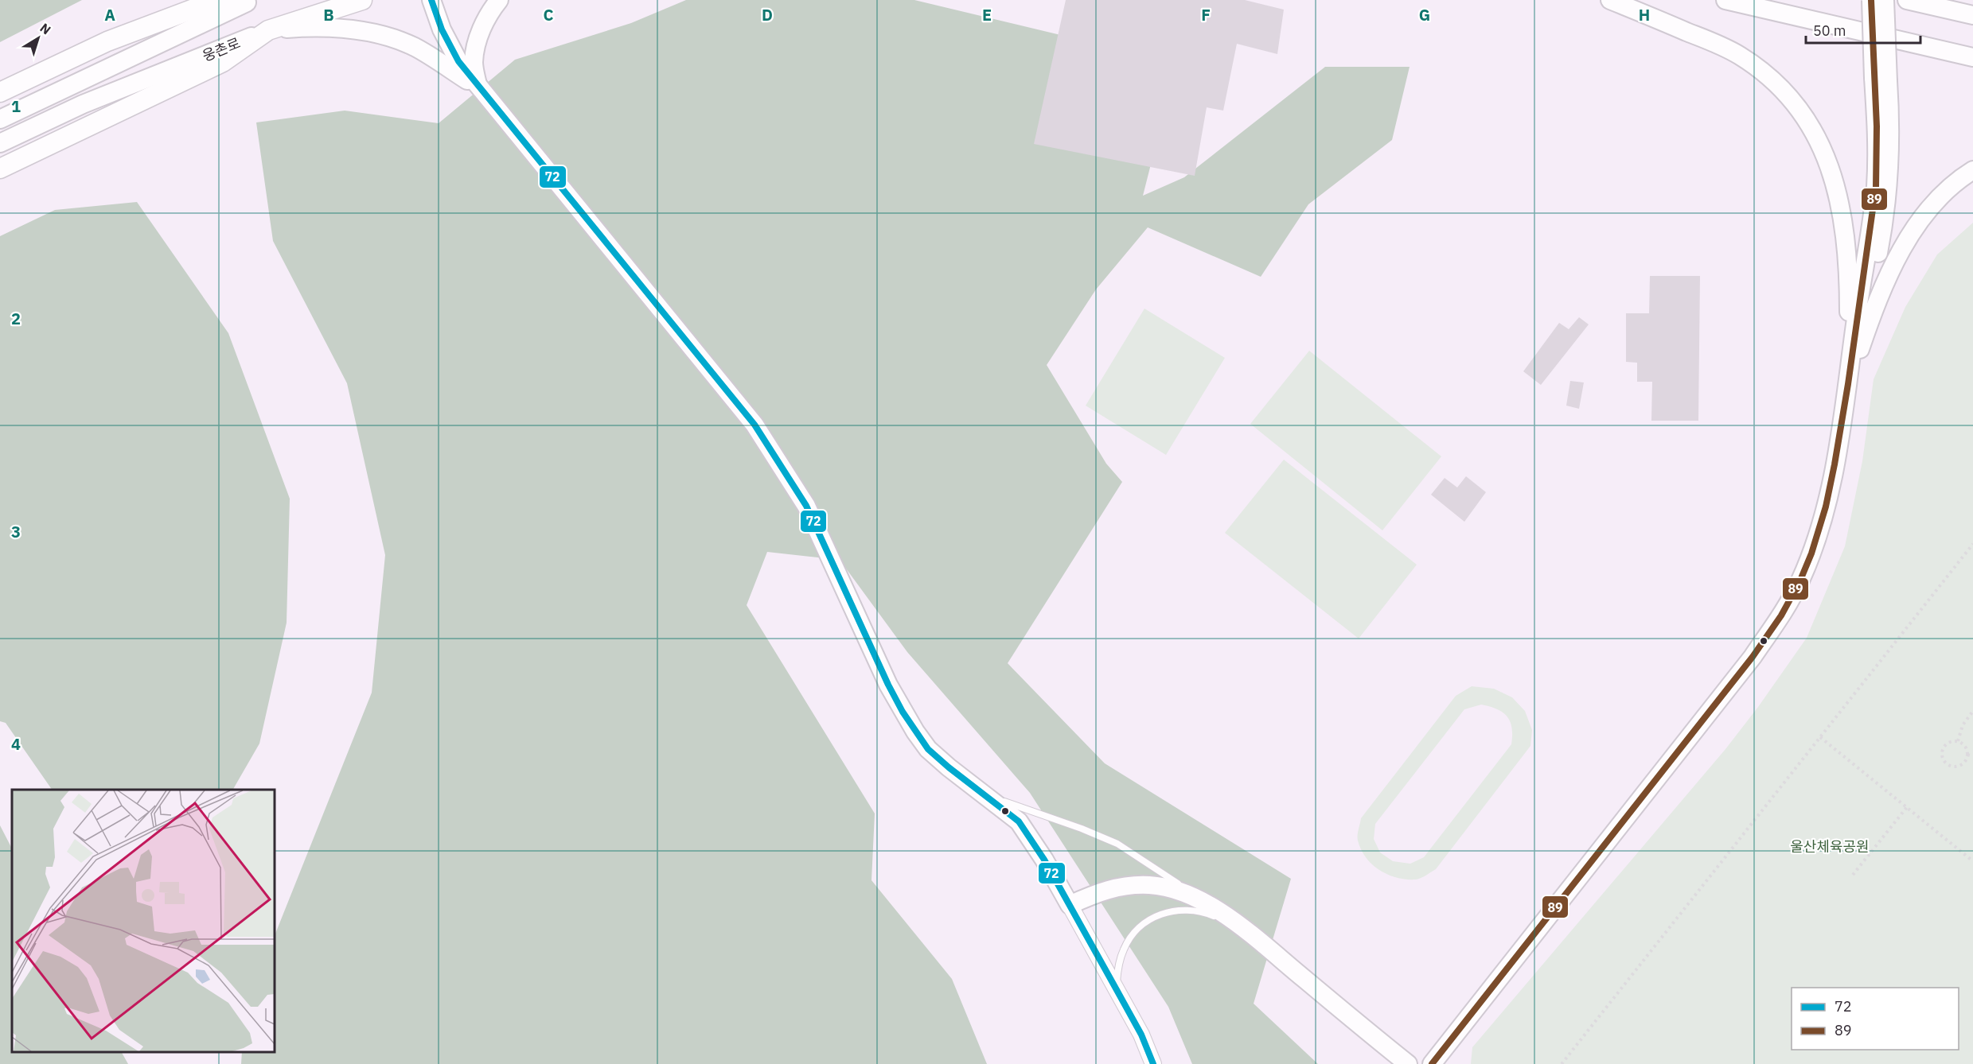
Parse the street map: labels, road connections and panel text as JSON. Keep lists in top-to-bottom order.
{
  "streets": {
    "main road": ["웅촌로"]
  },
  "parks": ["울산체육공원"],
  "lines": ["transit line 72", "transit line 89"],
  "legend": ["72", "89"],
  "scale_bar": "50 m",
  "north": "top right",
  "grid": {
    "columns": [
      "A",
      "B",
      "C",
      "D",
      "E",
      "F",
      "G",
      "H"
    ],
    "rows": [
      "1",
      "2",
      "3",
      "4"
    ]
  }
}
